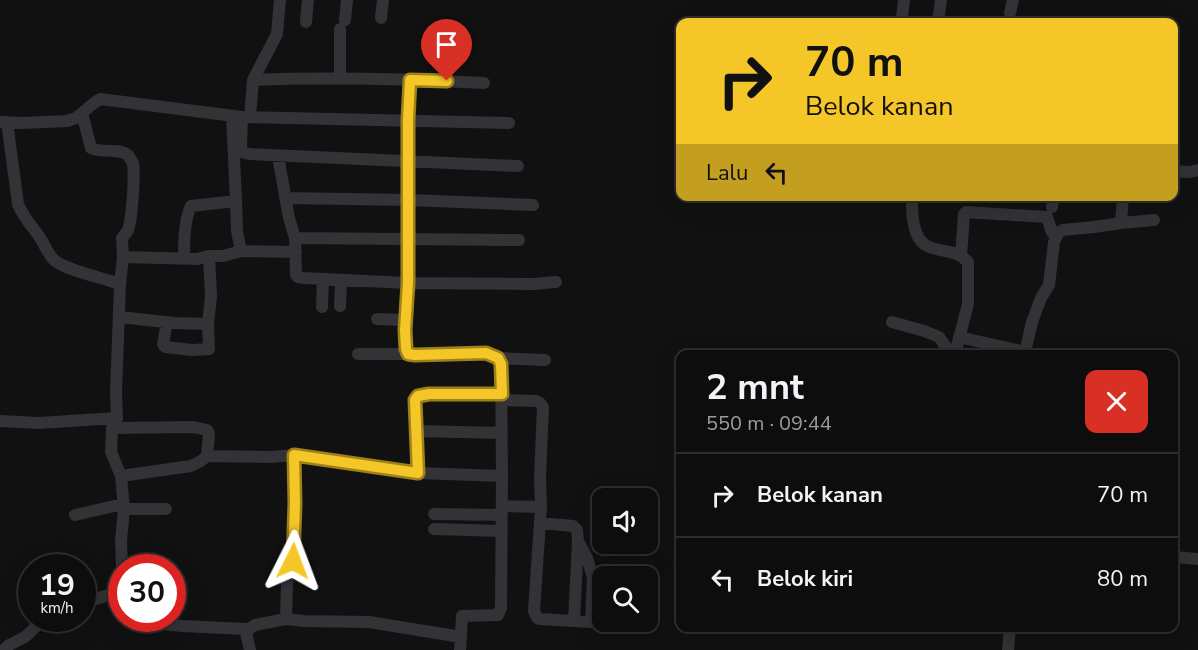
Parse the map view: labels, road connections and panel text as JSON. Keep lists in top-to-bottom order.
{
  "page": {
    "turn": ["70 m", "Belok kanan"],
    "then": "Lalu",
    "heading": ["2 mnt", "550 m · 09:44"],
    "list": [
      {
        "name": "Belok kanan",
        "value": "70 m"
      },
      {
        "name": "Belok kiri",
        "value": "80 m"
      }
    ],
    "speed": "19 km/h",
    "limit": "30"
  }
}
